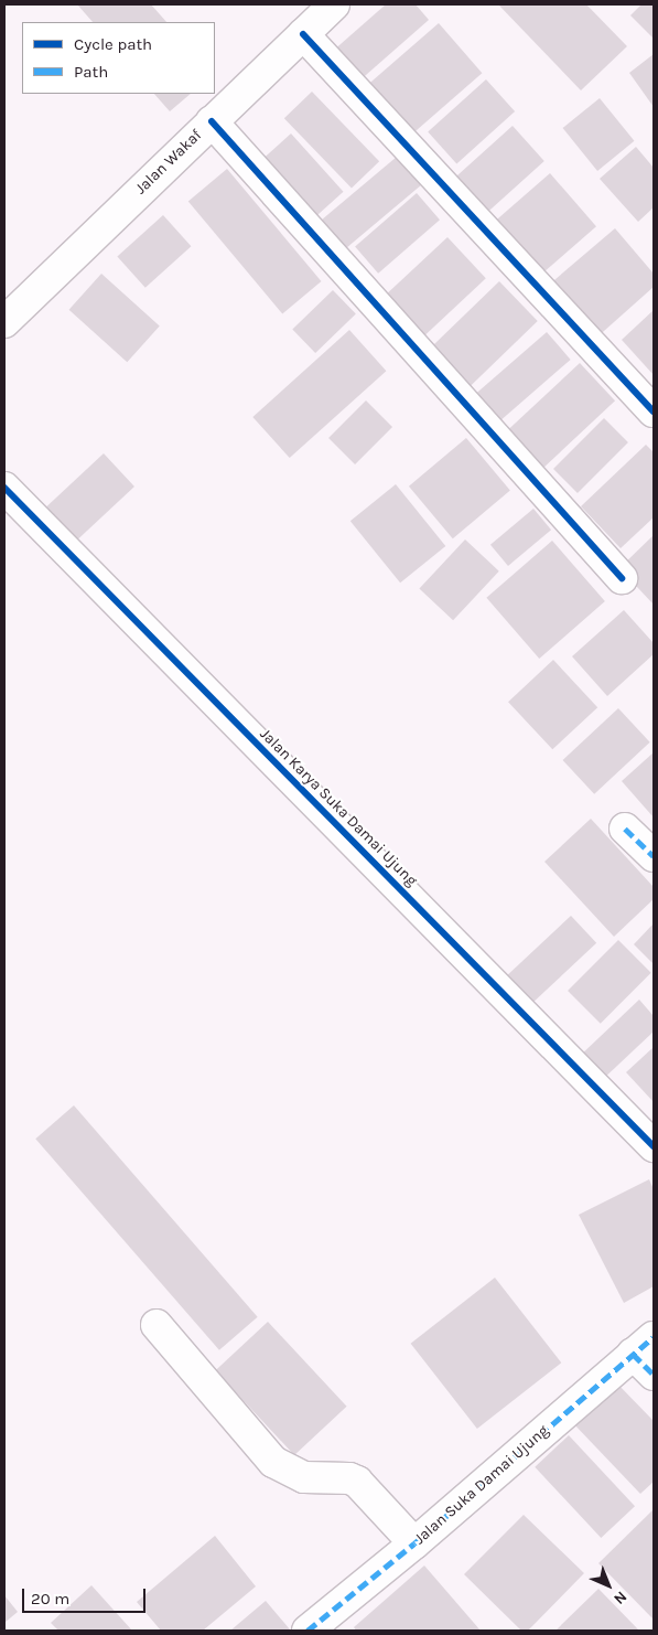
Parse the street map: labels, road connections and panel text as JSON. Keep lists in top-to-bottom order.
{
  "streets": {
    "street": ["Jalan Wakaf", "Jalan Karya Suka Damai Ujung", "Jalan Suka Damai Ujung"]
  },
  "legend": ["Cycle path", "Path"],
  "scale_bar": "20 m",
  "north": "bottom right"
}
